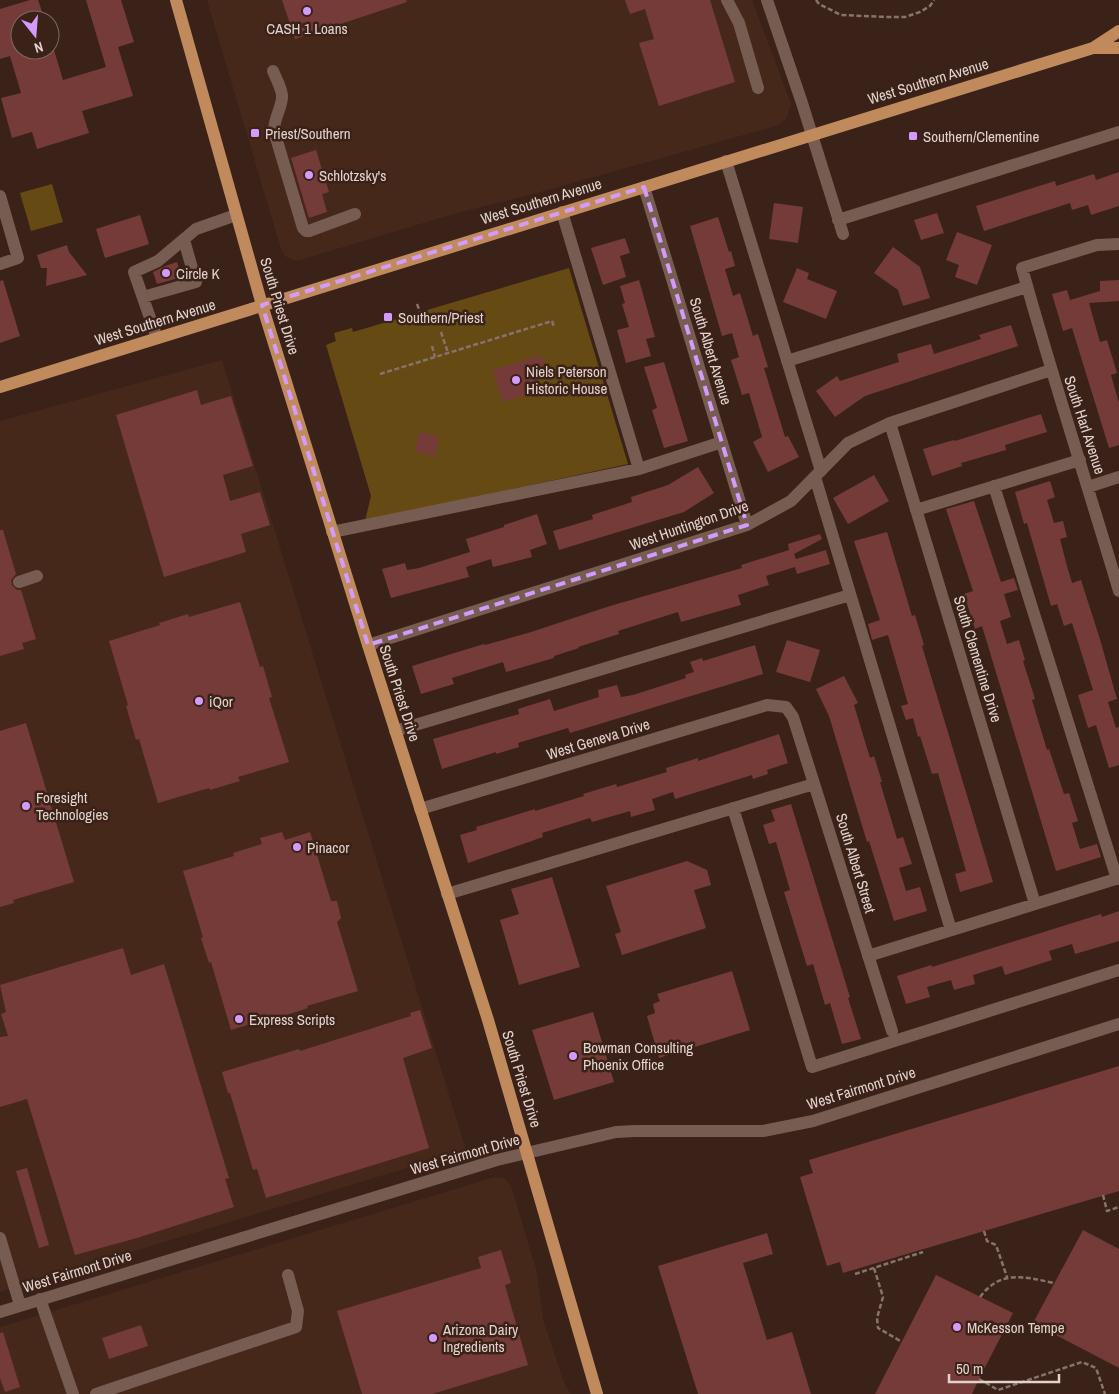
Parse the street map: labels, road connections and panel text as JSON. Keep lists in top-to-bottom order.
{
  "streets": {
    "main road": ["West Southern Avenue", "South Priest Drive"],
    "street": [
      "South Albert Avenue",
      "South Harl Avenue",
      "West Huntington Drive",
      "South Clementine Drive",
      "West Geneva Drive",
      "South Albert Street",
      "West Fairmont Drive"
    ]
  },
  "crossings": [
    ["West Southern Avenue", "South Priest Drive"],
    ["West Southern Avenue", "South Albert Avenue"],
    ["South Priest Drive", "West Huntington Drive"],
    ["South Priest Drive", "West Geneva Drive"],
    ["South Priest Drive", "West Fairmont Drive"],
    ["South Albert Avenue", "West Huntington Drive"],
    ["South Harl Avenue", "West Huntington Drive"],
    ["West Huntington Drive", "South Clementine Drive"],
    ["West Geneva Drive", "South Albert Street"]
  ],
  "places": {
    "other": [
      "CASH 1 Loans",
      "Schlotzsky's",
      "Circle K",
      "Niels Peterson Historic House",
      "iQor",
      "Foresight Technologies",
      "Pinacor",
      "Express Scripts",
      "Bowman Consulting Phoenix Office",
      "McKesson Tempe",
      "Arizona Dairy Ingredients"
    ],
    "transit": ["Priest/Southern", "Southern/Clementine", "Southern/Priest"]
  },
  "scale_bar": "50 m",
  "north": "bottom"
}
